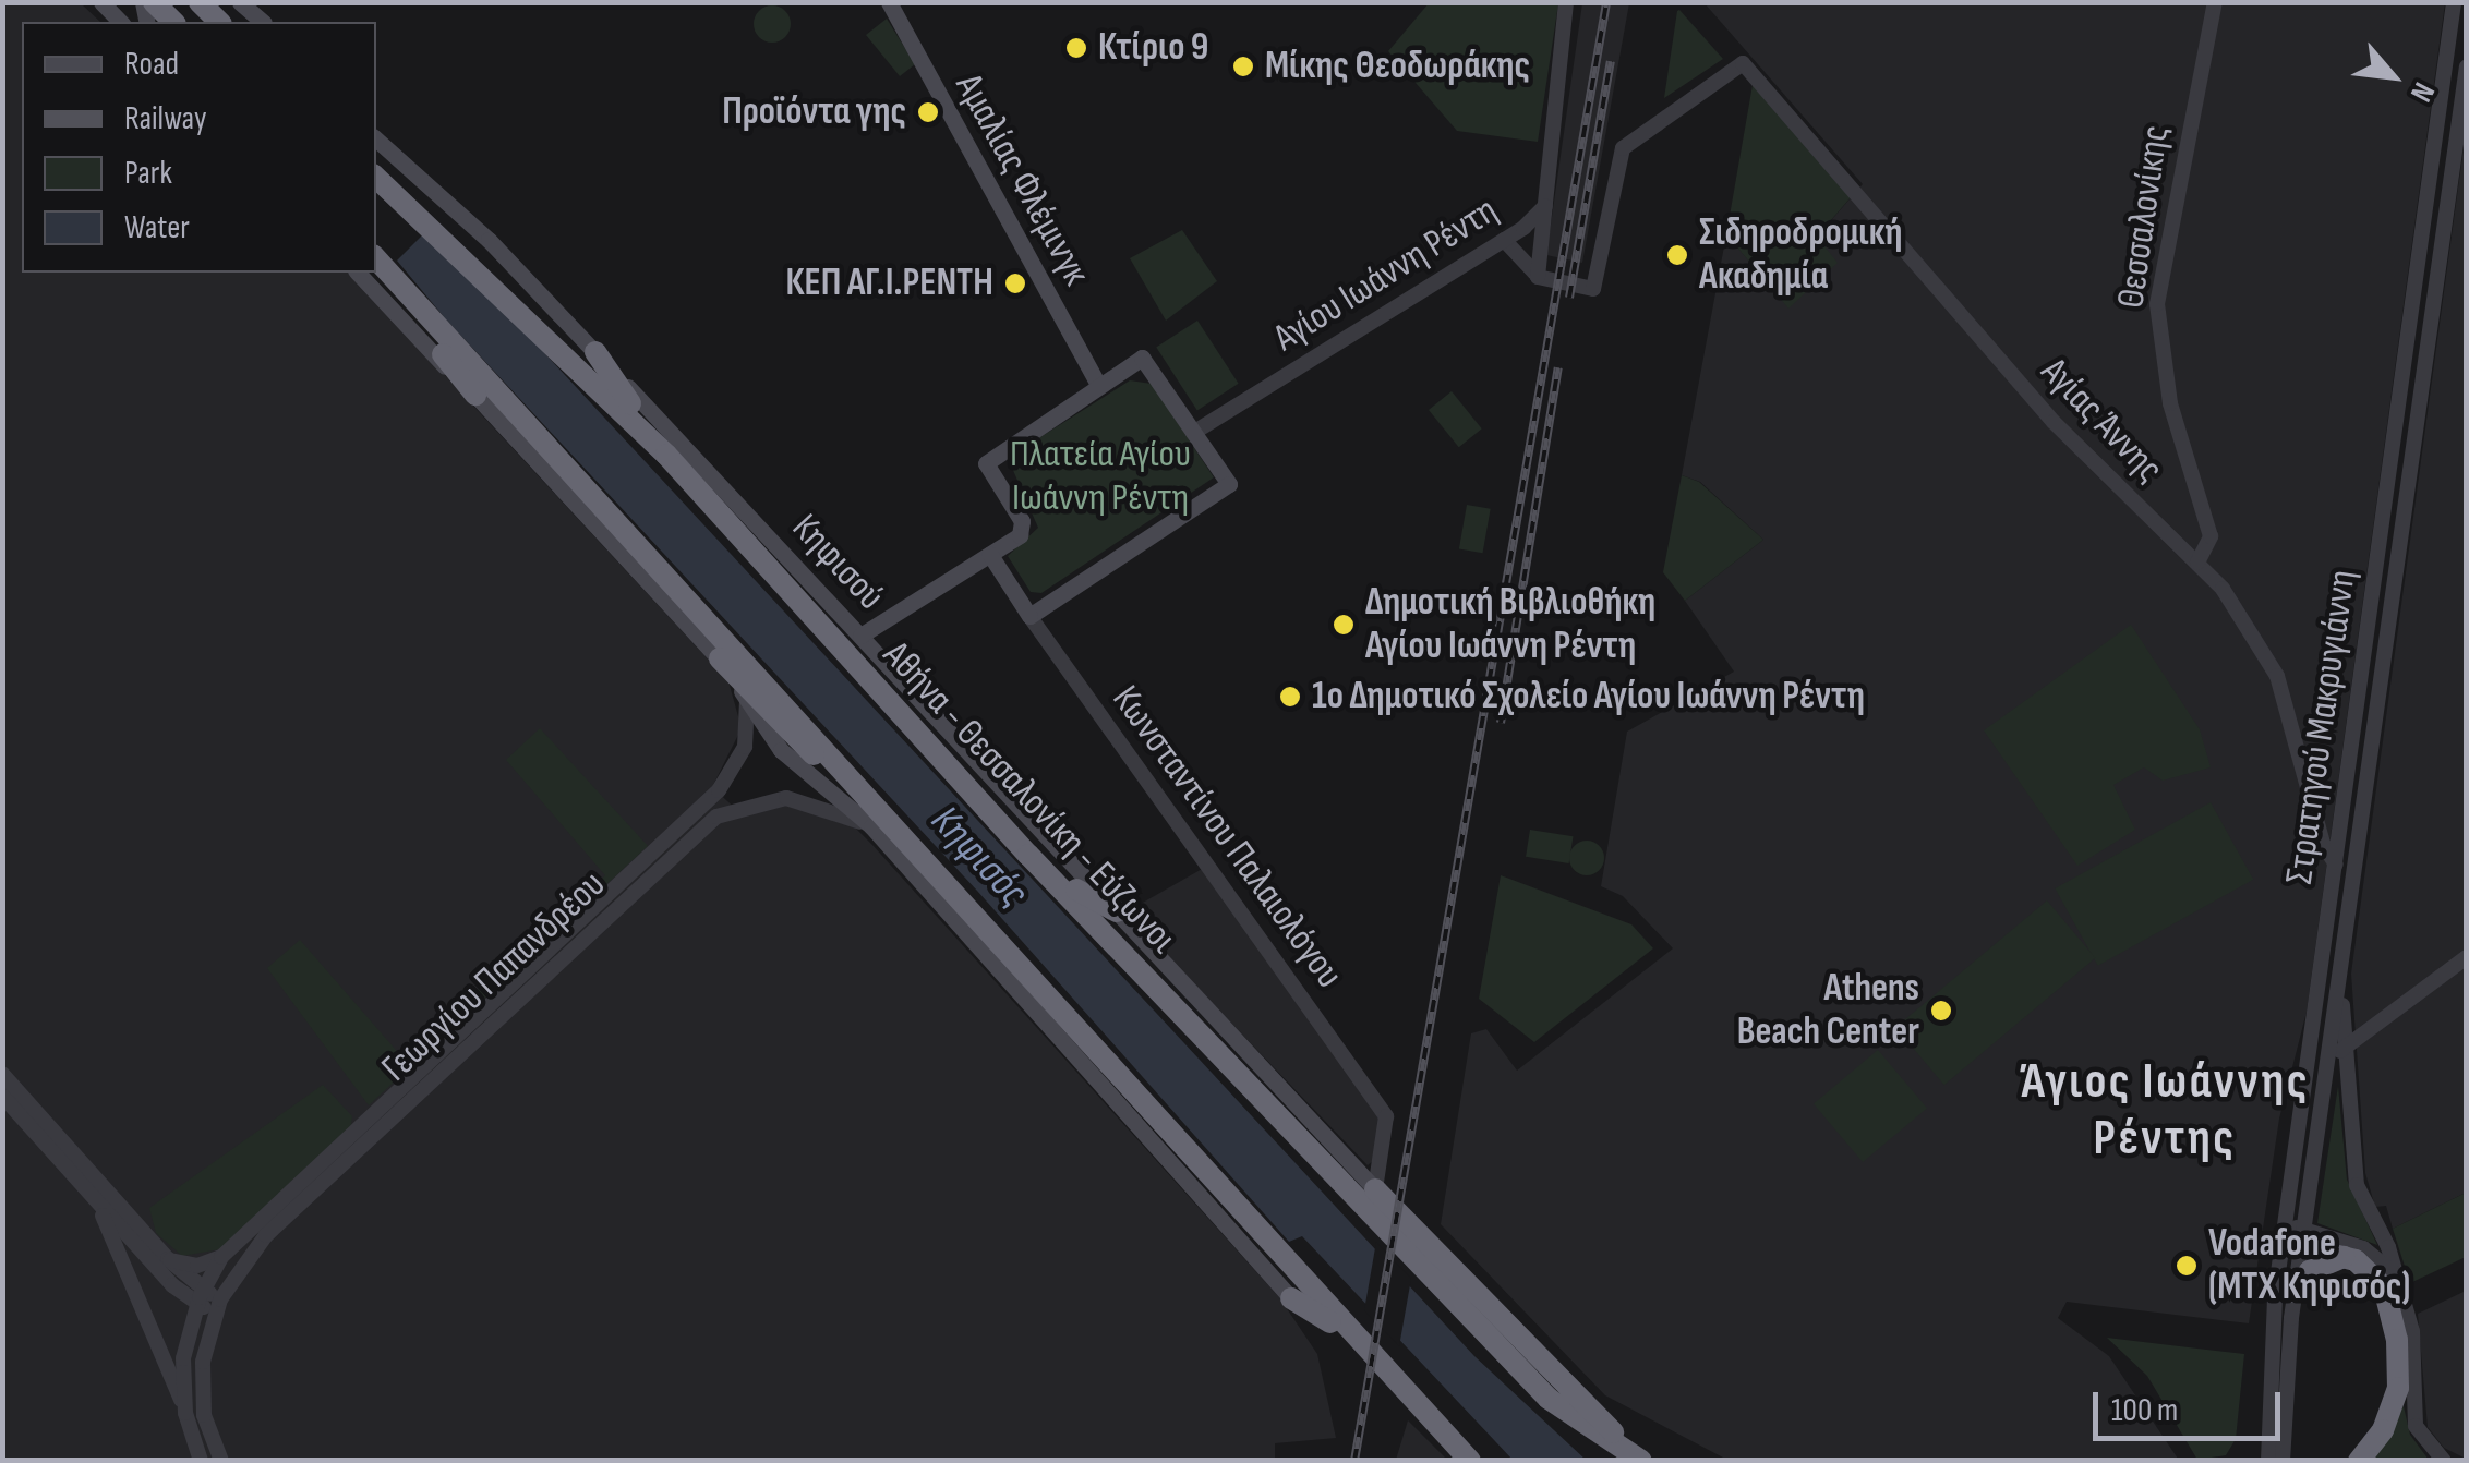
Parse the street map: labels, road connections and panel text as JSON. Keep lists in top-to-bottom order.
{
  "streets": {
    "highway": ["Αθήνα - Θεσσαλονίκη - Εύζωνοι"],
    "main road": ["Αμαλίας Φλέμινγκ", "Κηφισού"],
    "street": [
      "Θεσσαλονίκης",
      "Αγίου Ιωάννη Ρέντη",
      "Αγίας Άννης",
      "Στρατηγού Μακρυγιάννη",
      "Κωνσταντίνου Παλαιολόγου",
      "Γεωργίου Παπανδρέου"
    ]
  },
  "crossings": [
    ["Θεσσαλονίκης", "Αγίας Άννης"],
    ["Αγίας Άννης", "Στρατηγού Μακρυγιάννη"],
    ["Κηφισού", "Κωνσταντίνου Παλαιολόγου"]
  ],
  "districts": ["Άγιος Ιωάννης Ρέντης"],
  "water": ["Κηφισός"],
  "parks": ["Πλατεία Αγίου Ιωάννη Ρέντη"],
  "places": [
    "Κτίριο 9",
    "Μίκης Θεοδωράκης",
    "Προϊόντα γης",
    "Σιδηροδρομική Ακαδημία",
    "ΚΕΠ ΑΓ.Ι.ΡΕΝΤΗ",
    "Δημοτική Βιβλιοθήκη Αγίου Ιωάννη Ρέντη",
    "1ο Δημοτικό Σχολείο Αγίου Ιωάννη Ρέντη",
    "Athens Beach Center",
    "Vodafone (MTX Κηφισός)"
  ],
  "legend": [
    "Road",
    "Railway",
    "Park",
    "Water"
  ],
  "scale_bar": "100 m",
  "north": "bottom right"
}
